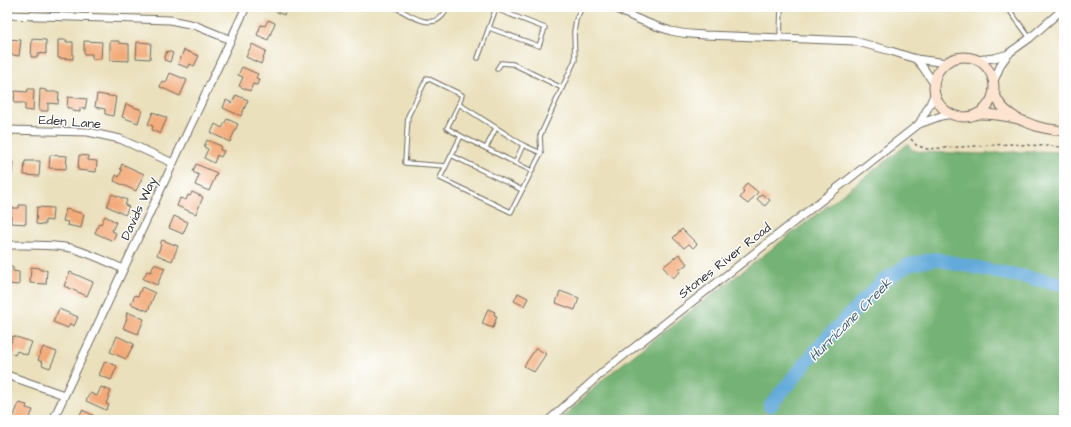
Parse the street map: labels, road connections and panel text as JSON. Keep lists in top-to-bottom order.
{
  "streets": {
    "main road": ["Stones River Road"],
    "street": ["Eden Lane", "Davids Way"]
  },
  "crossings": [
    ["Eden Lane", "Davids Way"]
  ],
  "water": ["Hurricane Creek"]
}
